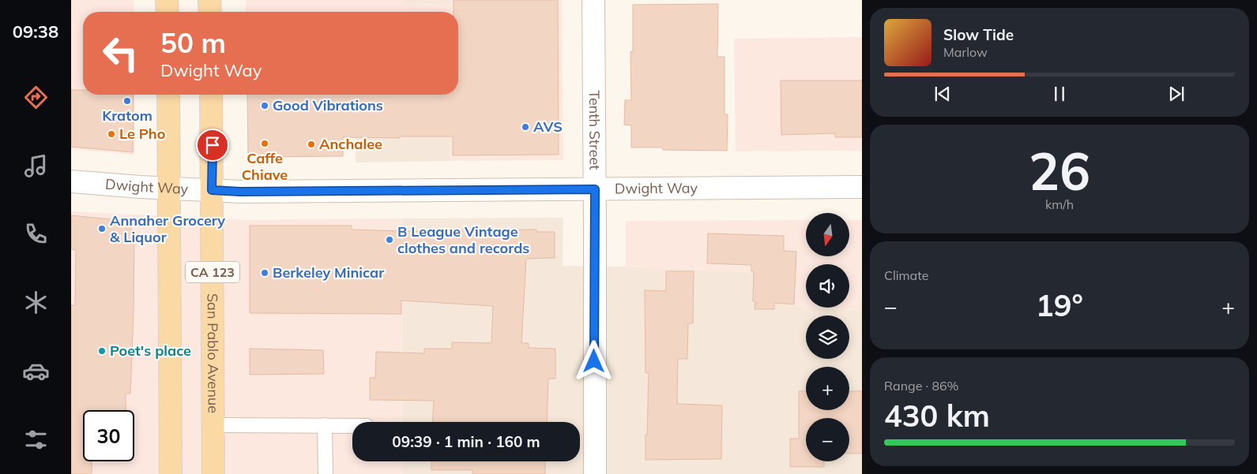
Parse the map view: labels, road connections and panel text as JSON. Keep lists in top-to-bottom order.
{
  "streets": {
    "main road": ["CA 123", "San Pablo Avenue"],
    "street": ["Tenth Street", "Dwight Way"]
  },
  "crossings": [
    ["Tenth Street", "Dwight Way"],
    ["Dwight Way", "CA 123"],
    ["Dwight Way", "San Pablo Avenue"]
  ],
  "places": [
    "Kratom",
    "Good Vibrations",
    "AVS",
    "Le Pho",
    "Caffe Chiave",
    "Anchalee",
    "Annaher Grocery & Liquor",
    "B League Vintage clothes and records",
    "Berkeley Minicar",
    "Poet's place"
  ],
  "north": "bottom",
  "page": {
    "tabs": "09:38",
    "turn": ["50 m", "Dwight Way"],
    "song": ["Slow Tide", "Marlow"],
    "tile": [
      ["26", "km/h"],
      "Climate",
      ["Range · 86%", "430 km"]
    ],
    "map_buttons": ["+", "−"],
    "heat": ["−", "19°", "+"],
    "limit": "30",
    "trip": "09:39 · 1 min · 160 m"
  }
}
